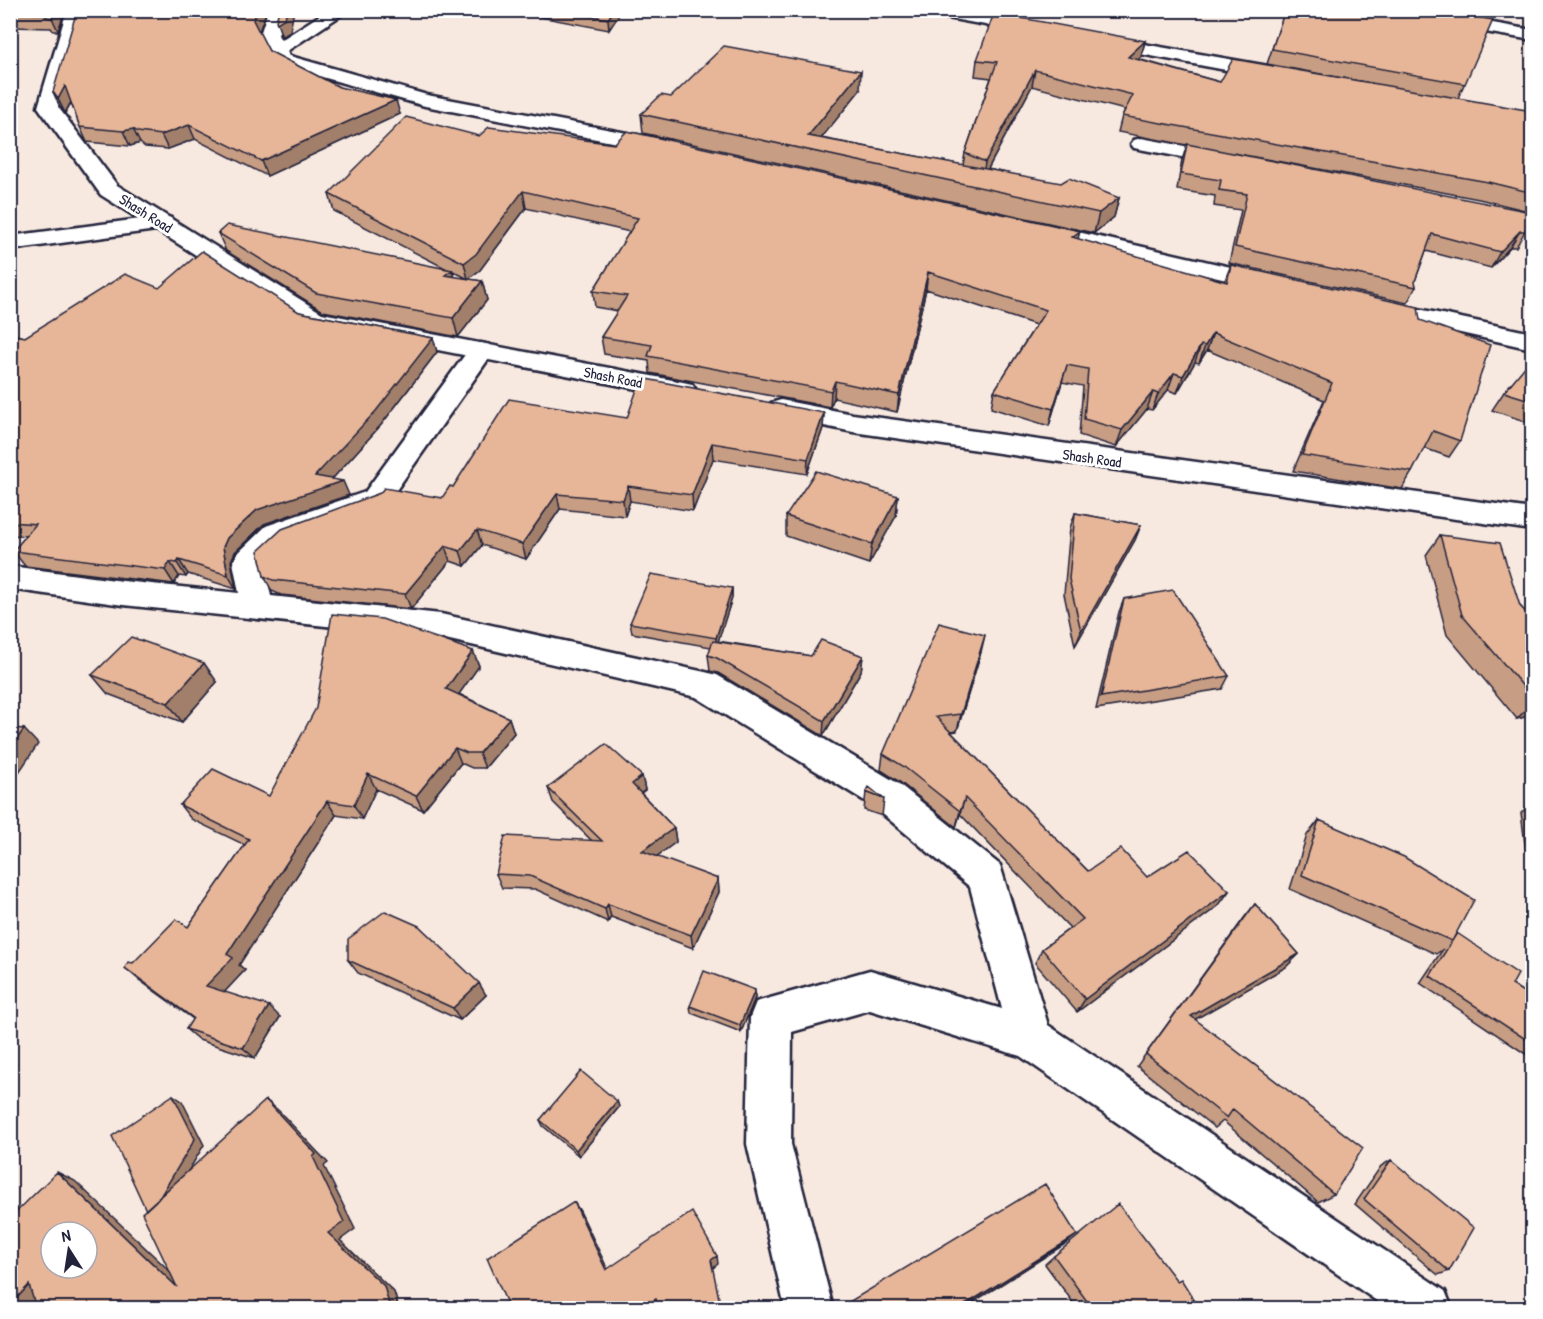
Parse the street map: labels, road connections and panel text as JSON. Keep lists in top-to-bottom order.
{
  "streets": {
    "street": ["Shash Road"]
  },
  "north": "top"
}
